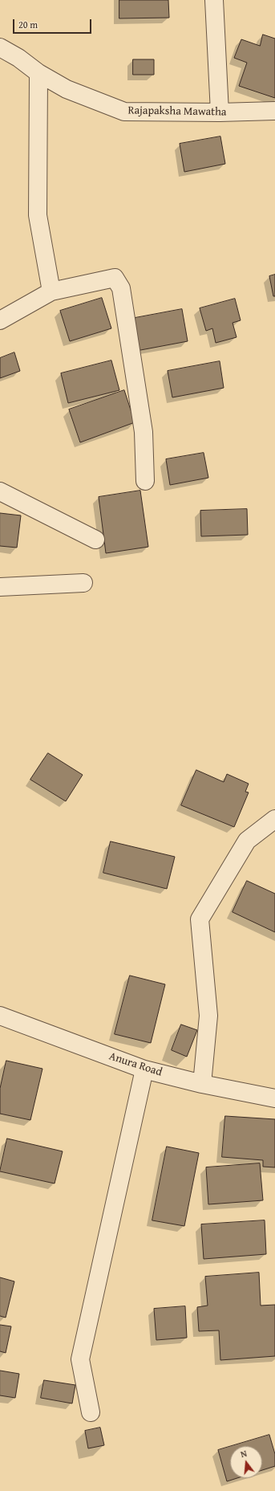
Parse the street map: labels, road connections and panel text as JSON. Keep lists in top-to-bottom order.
{
  "streets": {
    "street": ["Rajapaksha Mawatha", "Anura Road"]
  },
  "scale_bar": "20 m",
  "north": "top"
}
